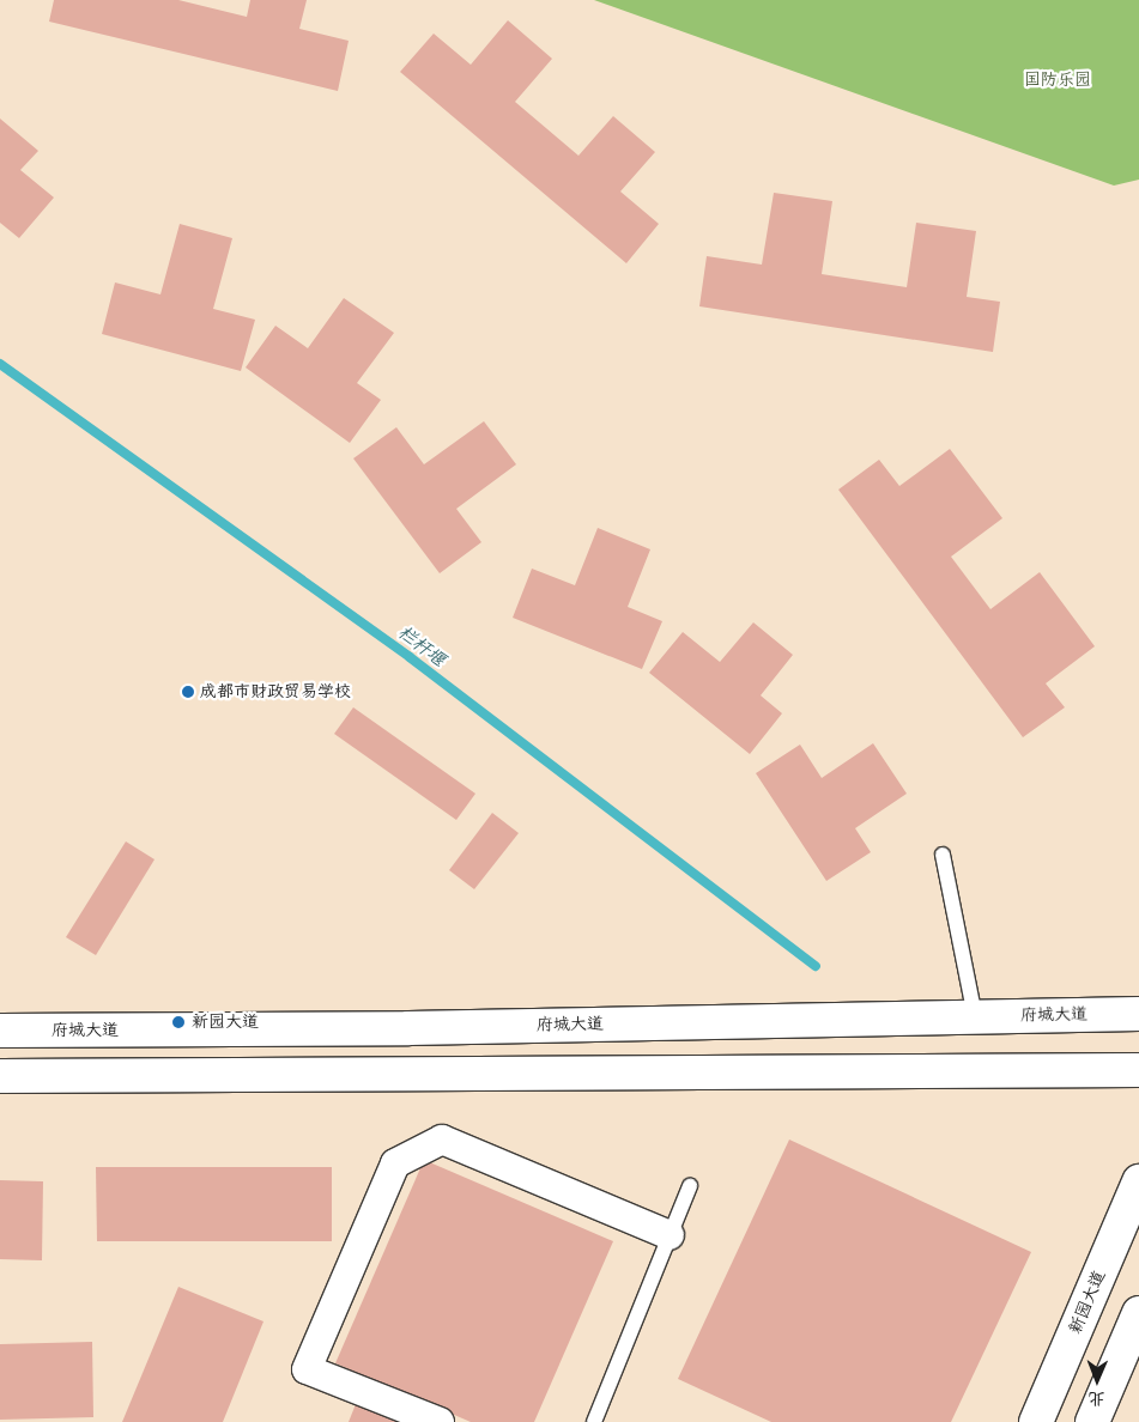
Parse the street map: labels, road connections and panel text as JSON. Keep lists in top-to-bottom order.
{
  "streets": {
    "main road": ["府城大道", "新园大道"]
  },
  "water": ["栏杆堰"],
  "parks": ["国防乐园"],
  "places": ["成都市财政贸易学校", "新园大道"],
  "north": "bottom"
}
